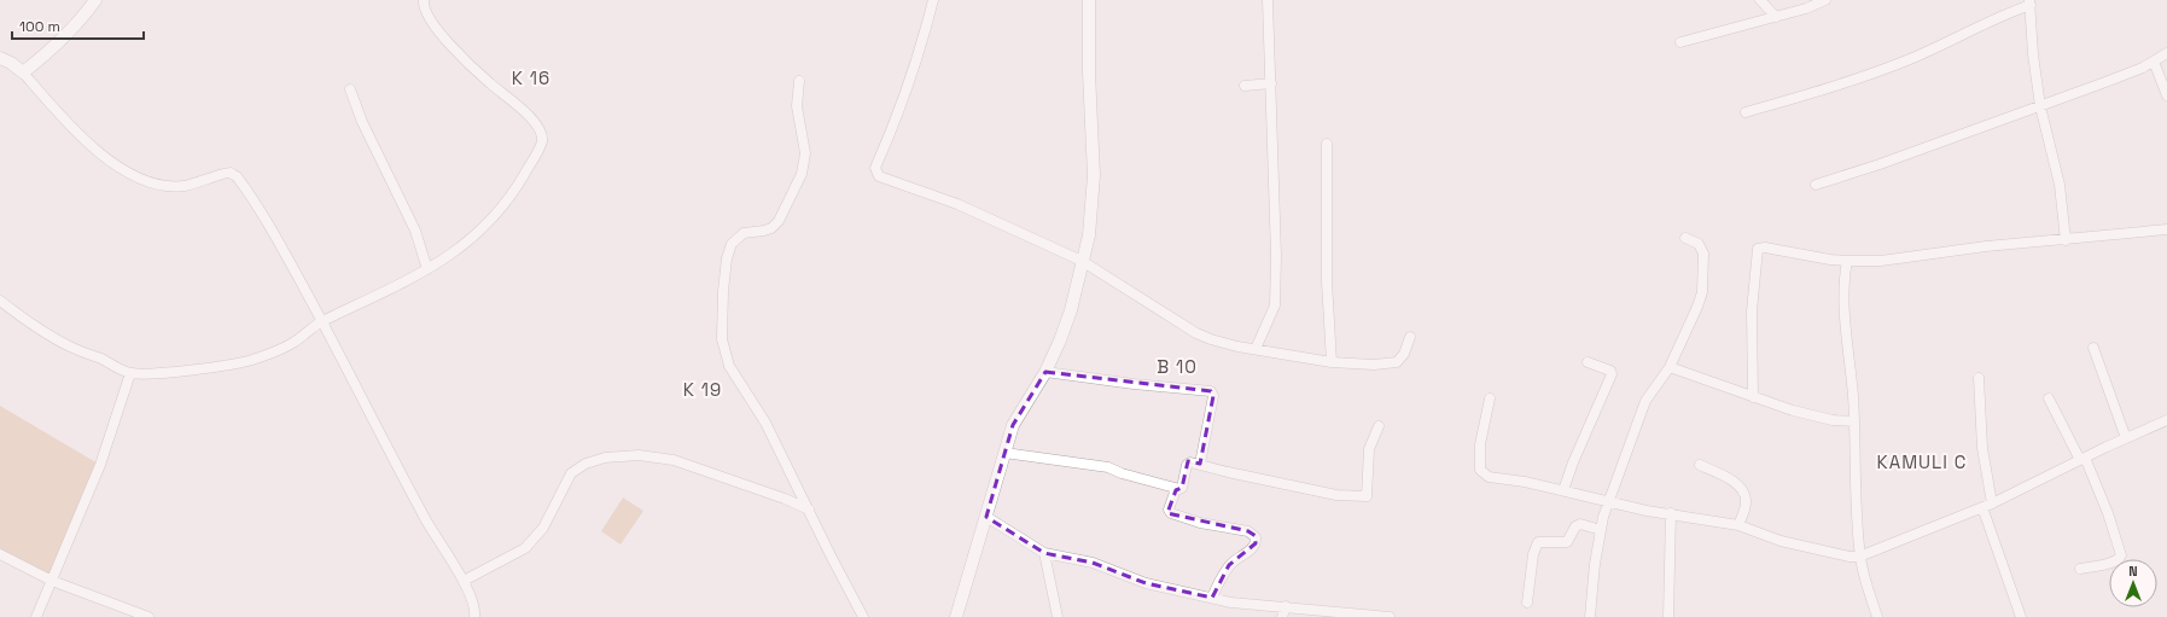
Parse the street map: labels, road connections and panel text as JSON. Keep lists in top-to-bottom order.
{
  "districts": [
    "K 16",
    "B 10",
    "K 19",
    "KAMULI C"
  ],
  "scale_bar": "100 m",
  "north": "top"
}
